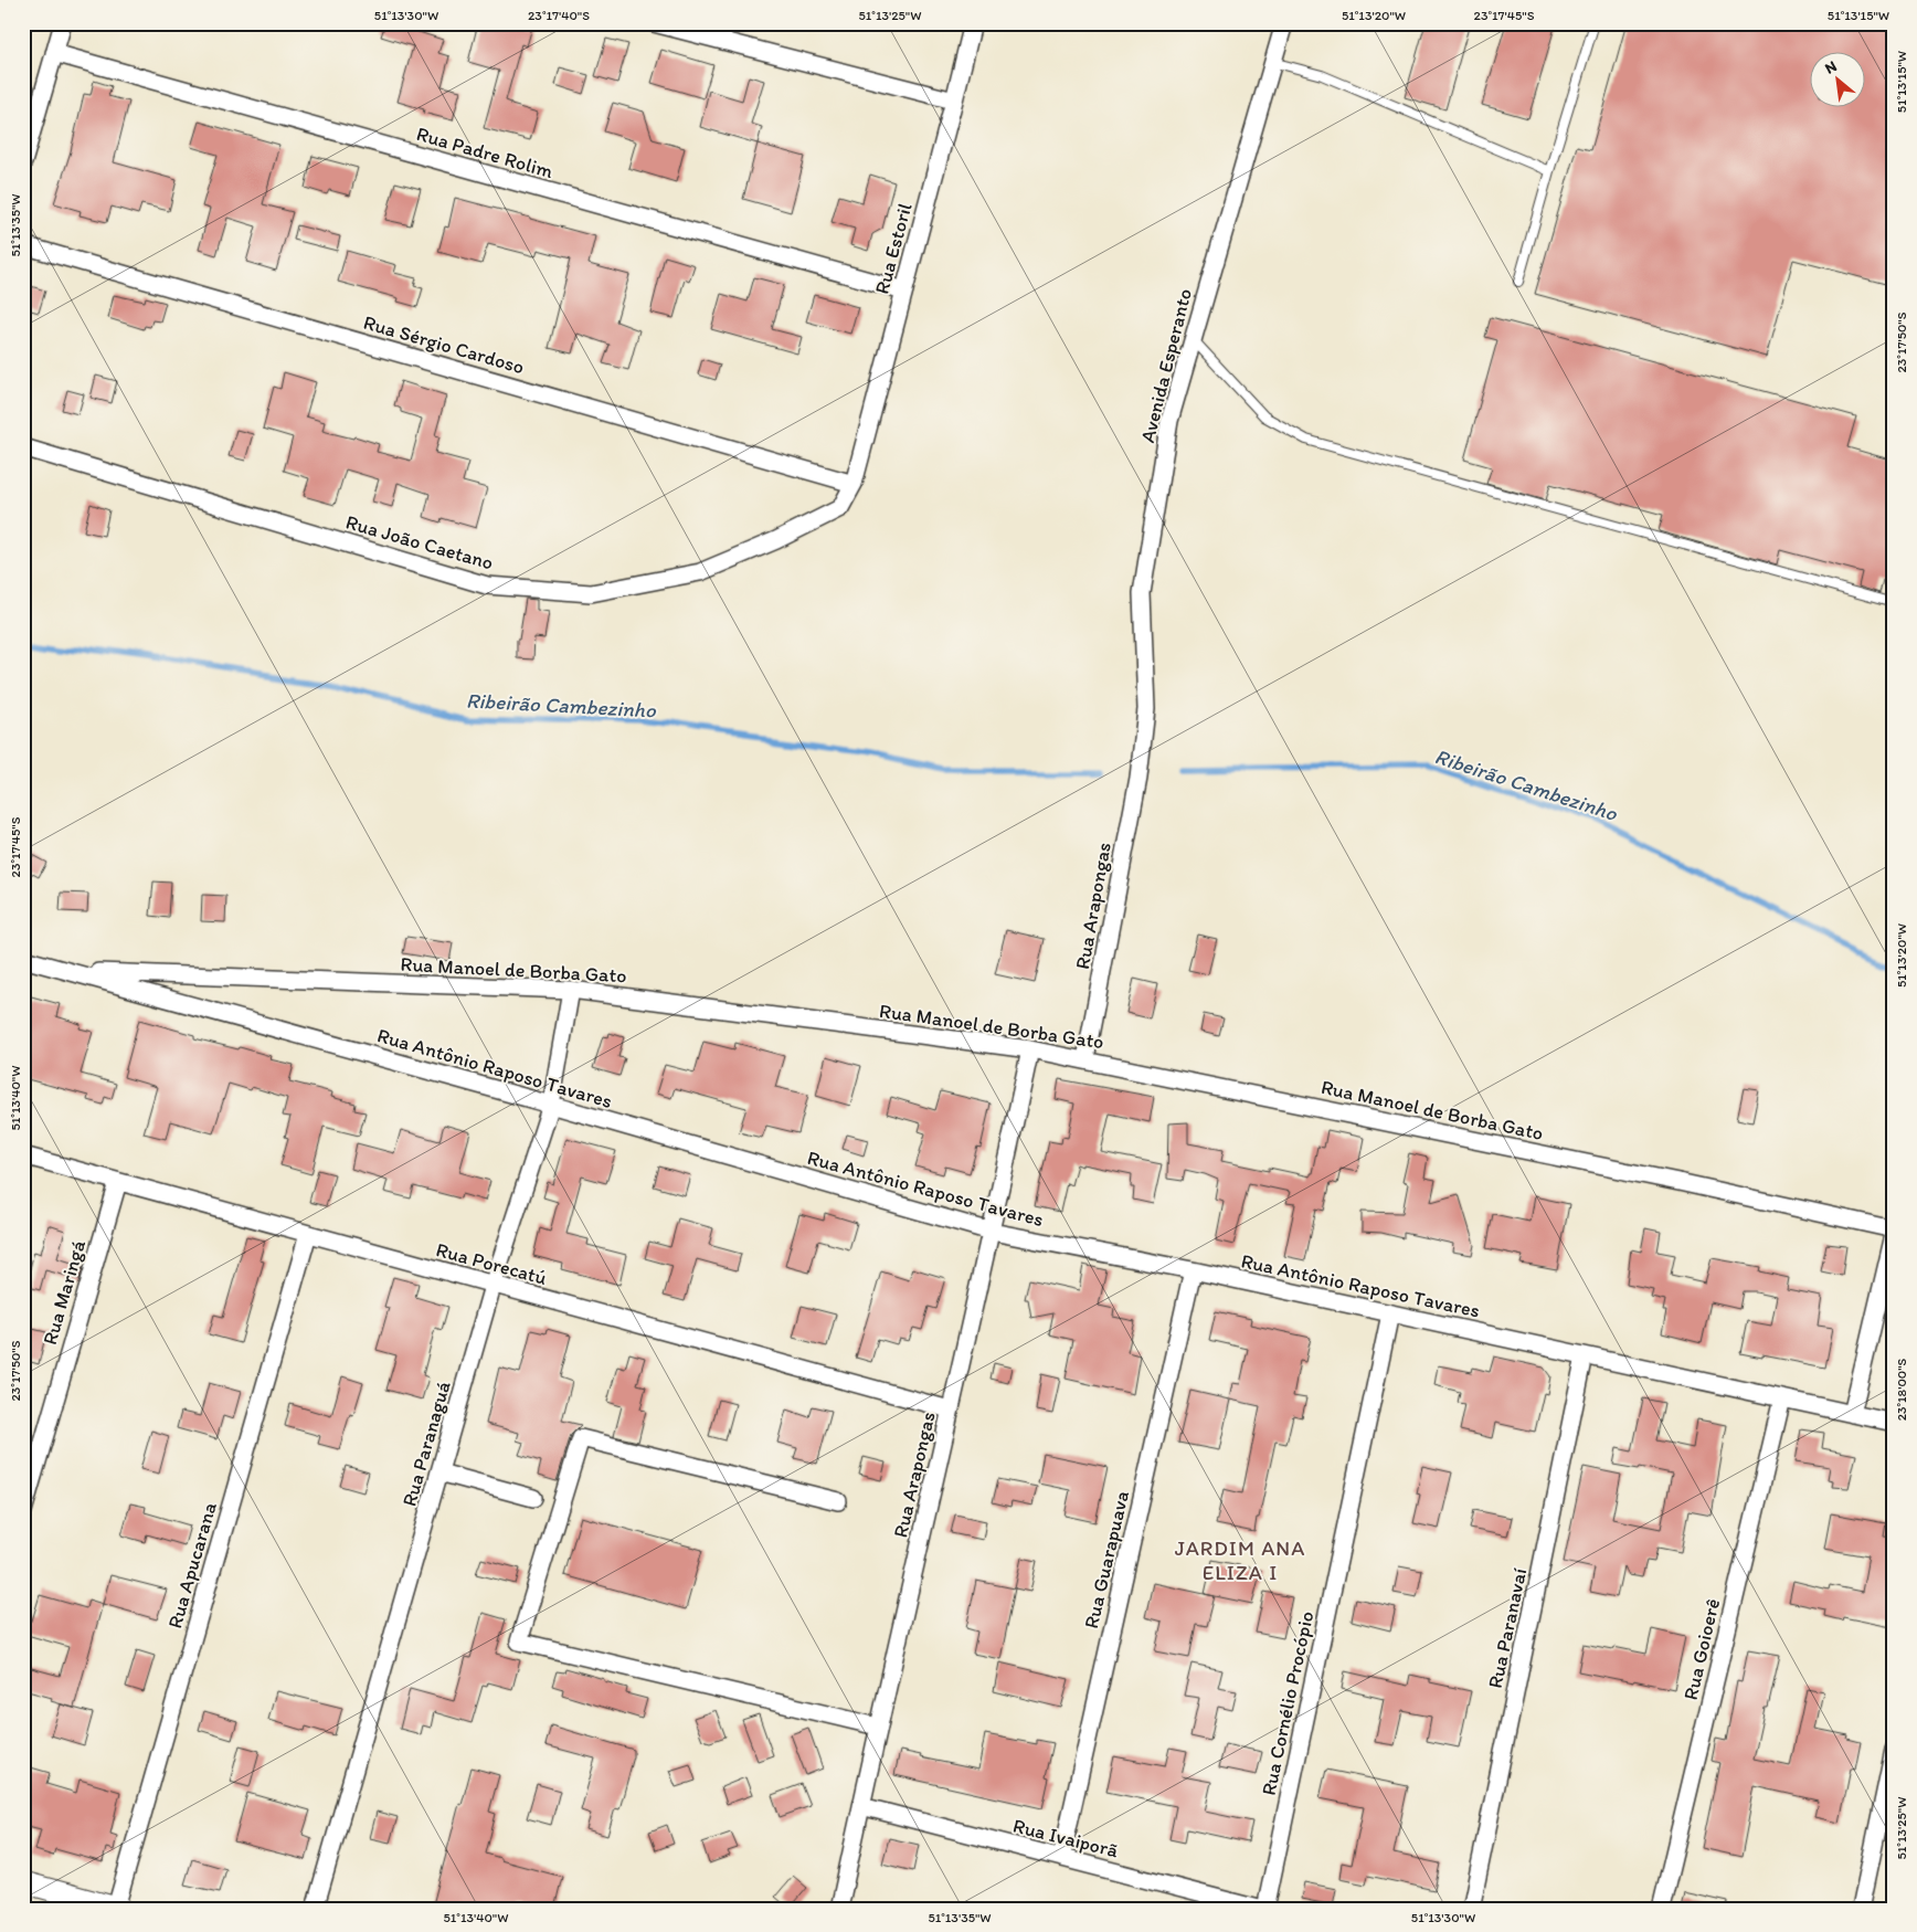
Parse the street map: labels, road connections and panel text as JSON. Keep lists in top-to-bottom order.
{
  "streets": {
    "street": [
      "Rua Padre Rolim",
      "Rua Estoril",
      "Rua Sérgio Cardoso",
      "Avenida Esperanto",
      "Rua João Caetano",
      "Rua Arapongas",
      "Rua Manoel de Borba Gato",
      "Rua Antônio Raposo Tavares",
      "Rua Porecatú",
      "Rua Maringá",
      "Rua Paranaguá",
      "Rua Guarapuava",
      "Rua Apucarana",
      "Rua Paranavaí",
      "Rua Goioerê",
      "Rua Cornélio Procópio",
      "Rua Ivaiporã"
    ]
  },
  "crossings": [
    ["Rua Padre Rolim", "Rua Estoril"],
    ["Rua Estoril", "Rua Sérgio Cardoso"],
    ["Rua Estoril", "Rua João Caetano"],
    ["Rua Sérgio Cardoso", "Rua João Caetano"],
    ["Avenida Esperanto", "Rua Arapongas"],
    ["Rua Arapongas", "Rua Manoel de Borba Gato"],
    ["Rua Arapongas", "Rua Antônio Raposo Tavares"],
    ["Rua Arapongas", "Rua Porecatú"],
    ["Rua Arapongas", "Rua Ivaiporã"],
    ["Rua Manoel de Borba Gato", "Rua Antônio Raposo Tavares"],
    ["Rua Manoel de Borba Gato", "Rua Paranaguá"],
    ["Rua Antônio Raposo Tavares", "Rua Paranaguá"],
    ["Rua Antônio Raposo Tavares", "Rua Guarapuava"],
    ["Rua Antônio Raposo Tavares", "Rua Paranavaí"],
    ["Rua Antônio Raposo Tavares", "Rua Goioerê"],
    ["Rua Antônio Raposo Tavares", "Rua Cornélio Procópio"],
    ["Rua Porecatú", "Rua Maringá"],
    ["Rua Porecatú", "Rua Paranaguá"],
    ["Rua Porecatú", "Rua Apucarana"],
    ["Rua Guarapuava", "Rua Ivaiporã"]
  ],
  "districts": ["JARDIM ANA ELIZA I"],
  "water": ["Ribeirão Cambezinho"],
  "north": "top left",
  "coordinates": [
    "51°13'30\"W",
    "23°17'40\"S",
    "51°13'25\"W",
    "51°13'20\"W",
    "23°17'45\"S",
    "51°13'15\"W",
    "51°13'35\"W",
    "23°17'50\"S",
    "51°13'40\"W",
    "23°18'00\"S"
  ]
}
